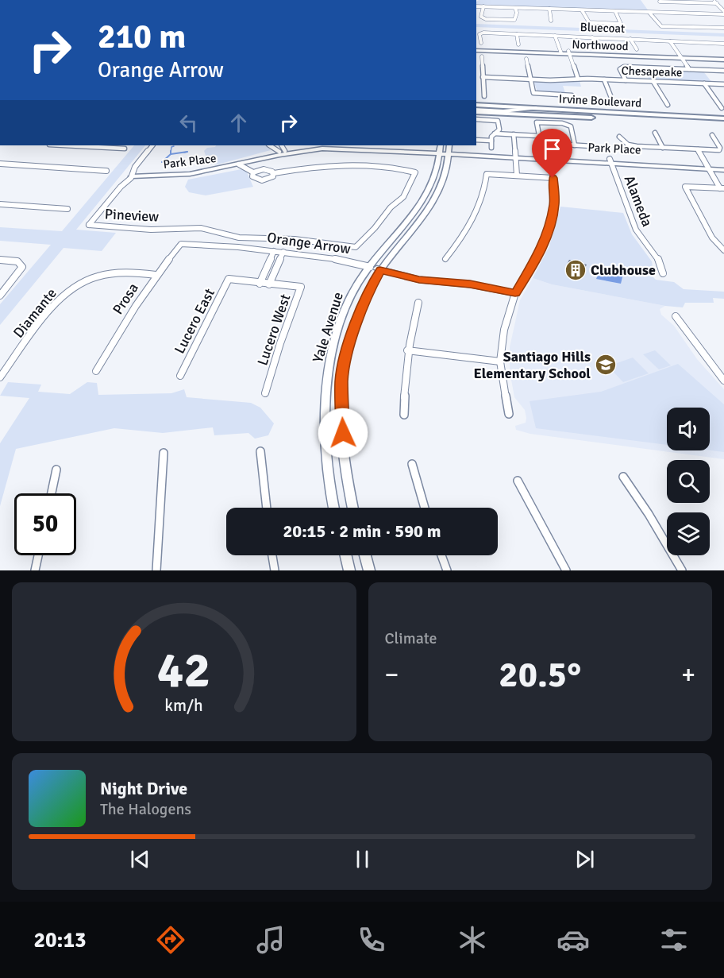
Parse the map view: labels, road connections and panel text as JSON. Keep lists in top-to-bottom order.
{
  "streets": {
    "main road": ["Irvine Boulevard"],
    "street": [
      "Bluecoat",
      "Northwood",
      "Chesapeake",
      "Park Place",
      "Alameda",
      "Pineview",
      "Orange Arrow",
      "Prosa",
      "Diamante",
      "Lucero East",
      "Yale Avenue",
      "Lucero West"
    ]
  },
  "crossings": [
    ["Park Place", "Alameda"],
    ["Park Place", "Pineview"],
    ["Park Place", "Yale Avenue"],
    ["Orange Arrow", "Prosa"],
    ["Orange Arrow", "Yale Avenue"],
    ["Prosa", "Diamante"],
    ["Lucero East", "Lucero West"]
  ],
  "places": {
    "building": ["Clubhouse"],
    "school or university": ["Santiago Hills Elementary School"]
  },
  "page": {
    "turn": ["210 m", "Orange Arrow"],
    "limit": "50",
    "trip": "20:15 · 2 min · 590 m",
    "tile": "Climate",
    "heat": ["−", "20.5°", "+"],
    "song": ["Night Drive", "The Halogens"],
    "tabs": "20:13",
    "gauge": ["42", "km/h"]
  }
}
